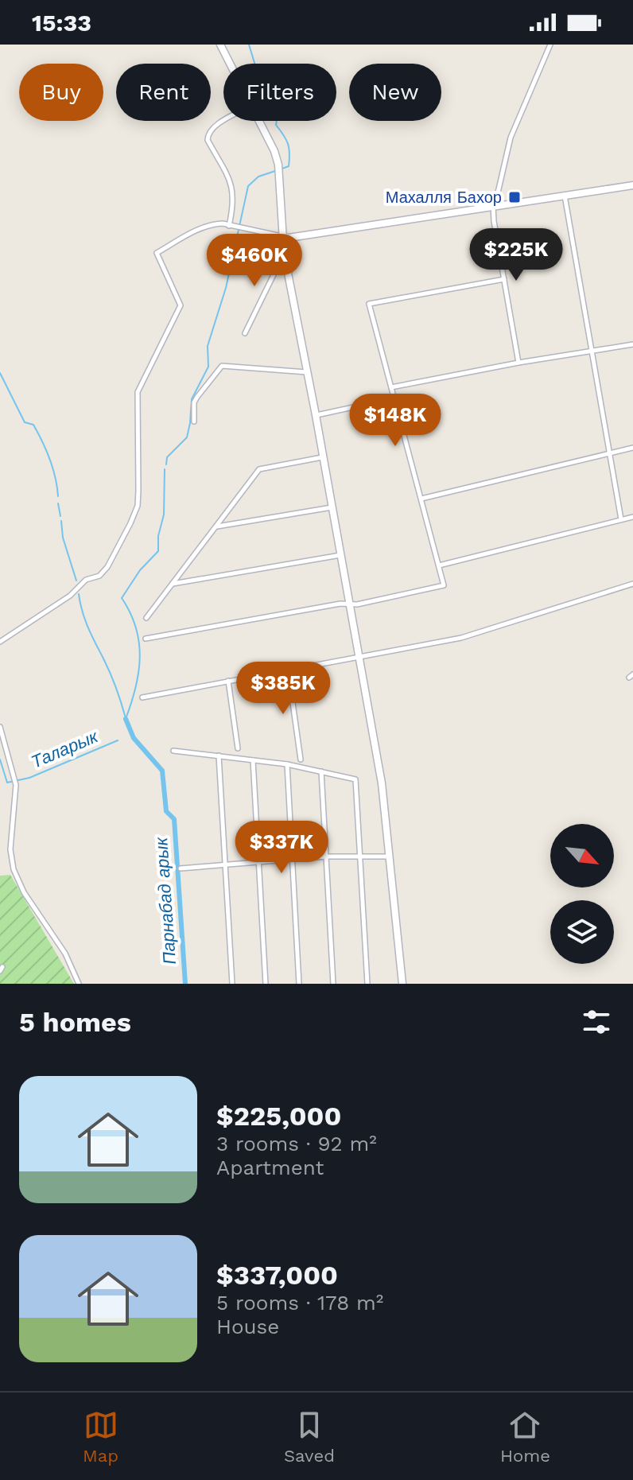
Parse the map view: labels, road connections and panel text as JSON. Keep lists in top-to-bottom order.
{
  "water": ["Таларык", "Парнабад арык"],
  "places": {
    "transit": ["Махалля Бахор"]
  },
  "north": "bottom right",
  "page": {
    "status": "15:33",
    "chip": [
      "Buy",
      "Rent",
      "Filters",
      "New"
    ],
    "price": [
      "$225K",
      "$460K",
      "$148K",
      "$385K",
      "$337K"
    ],
    "heading": "5 homes",
    "list": [
      {
        "name": "$225,000",
        "note": "3 rooms · 92 m² · Apartment"
      },
      {
        "name": "$337,000",
        "note": "5 rooms · 178 m² · House"
      }
    ],
    "tabs": ["Map", "Saved", "Home"]
  }
}
